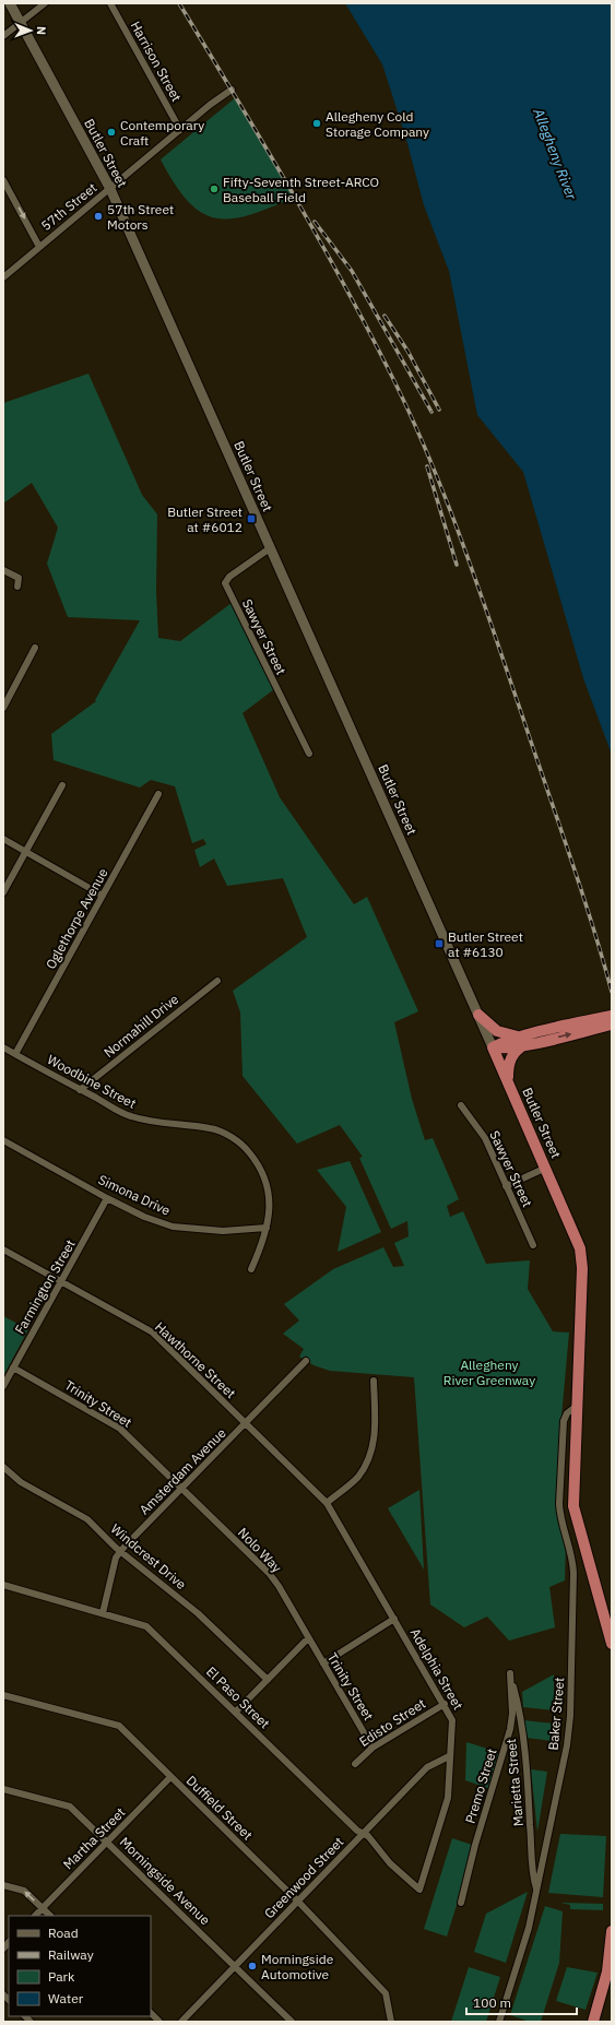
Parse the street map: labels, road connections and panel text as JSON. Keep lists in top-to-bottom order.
{
  "streets": {
    "highway": ["Butler Street"],
    "street": [
      "Harrison Street",
      "57th Street",
      "Sawyer Street",
      "Oglethorpe Avenue",
      "Normahill Drive",
      "Woodbine Street",
      "Simona Drive",
      "Farmington Street",
      "Hawthorne Street",
      "Trinity Street",
      "Amsterdam Avenue",
      "Nolo Way",
      "Windcrest Drive",
      "Adelphia Street",
      "El Paso Street",
      "Baker Street",
      "Edisto Street",
      "Marietta Street",
      "Premo Street",
      "Duffield Street",
      "Martha Street",
      "Greenwood Street",
      "Morningside Avenue"
    ]
  },
  "crossings": [
    ["Harrison Street", "57th Street"],
    ["Butler Street", "57th Street"],
    ["Butler Street", "Sawyer Street"],
    ["Butler Street", "Baker Street"],
    ["Oglethorpe Avenue", "Woodbine Street"],
    ["Normahill Drive", "Woodbine Street"],
    ["Woodbine Street", "Simona Drive"],
    ["Simona Drive", "Farmington Street"],
    ["Farmington Street", "Hawthorne Street"],
    ["Farmington Street", "Trinity Street"],
    ["Hawthorne Street", "Amsterdam Avenue"],
    ["Hawthorne Street", "Adelphia Street"],
    ["Trinity Street", "Amsterdam Avenue"],
    ["Trinity Street", "Nolo Way"],
    ["Trinity Street", "Edisto Street"],
    ["Amsterdam Avenue", "Nolo Way"],
    ["Amsterdam Avenue", "Windcrest Drive"],
    ["Amsterdam Avenue", "El Paso Street"],
    ["Adelphia Street", "El Paso Street"],
    ["Adelphia Street", "Edisto Street"],
    ["Adelphia Street", "Greenwood Street"],
    ["El Paso Street", "Greenwood Street"],
    ["Baker Street", "Marietta Street"],
    ["Marietta Street", "Premo Street"],
    ["Duffield Street", "Martha Street"],
    ["Duffield Street", "Greenwood Street"],
    ["Martha Street", "Morningside Avenue"],
    ["Greenwood Street", "Morningside Avenue"]
  ],
  "water": ["Allegheny River"],
  "parks": ["Allegheny River Greenway"],
  "places": {
    "other": [
      "Allegheny Cold Storage Company",
      "Contemporary Craft",
      "Fifty-Seventh Street-ARCO Baseball Field",
      "57th Street Motors",
      "Morningside Automotive"
    ],
    "transit": ["Butler Street at #6012", "Butler Street at #6130"]
  },
  "legend": [
    "Road",
    "Railway",
    "Park",
    "Water"
  ],
  "scale_bar": "100 m",
  "north": "right"
}
